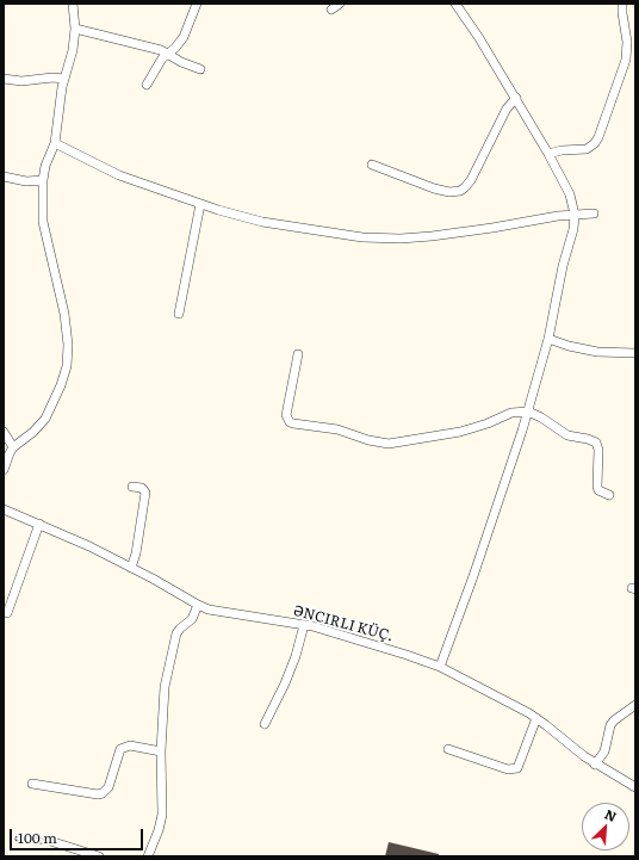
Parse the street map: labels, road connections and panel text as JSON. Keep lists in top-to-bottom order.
{
  "streets": {
    "street": ["ƏNCIRLI KÜÇ."]
  },
  "scale_bar": "100 m",
  "north": "top right"
}
